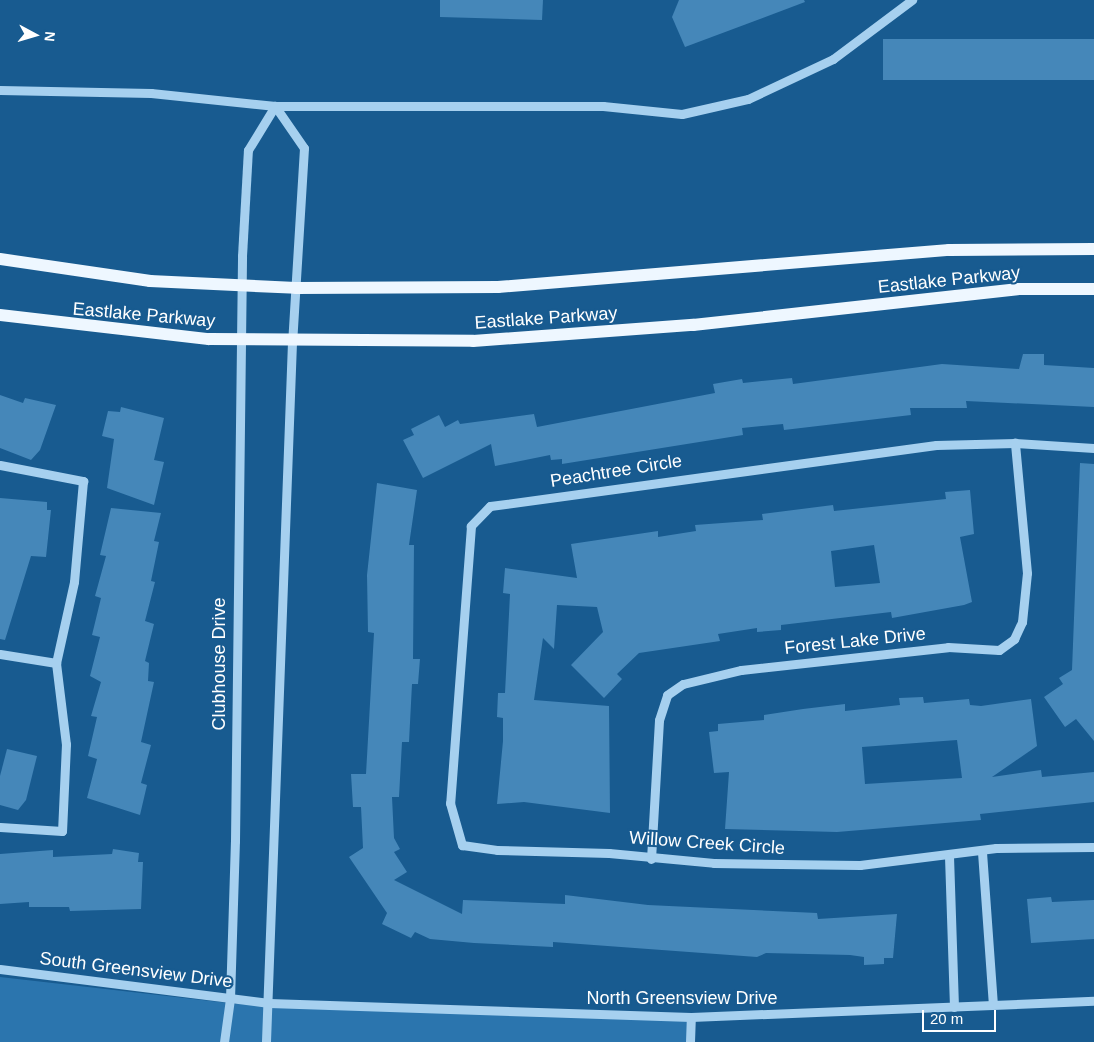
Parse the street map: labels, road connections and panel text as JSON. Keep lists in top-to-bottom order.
{
  "streets": {
    "main road": ["Eastlake Parkway"],
    "street": [
      "Peachtree Circle",
      "Forest Lake Drive",
      "Clubhouse Drive",
      "Willow Creek Circle",
      "South Greensview Drive",
      "North Greensview Drive"
    ]
  },
  "crossings": [
    ["Eastlake Parkway", "Clubhouse Drive"],
    ["Peachtree Circle", "Forest Lake Drive"],
    ["Peachtree Circle", "Willow Creek Circle"],
    ["Forest Lake Drive", "Willow Creek Circle"],
    ["Clubhouse Drive", "South Greensview Drive"],
    ["South Greensview Drive", "North Greensview Drive"]
  ],
  "scale_bar": "20 m",
  "north": "right"
}
